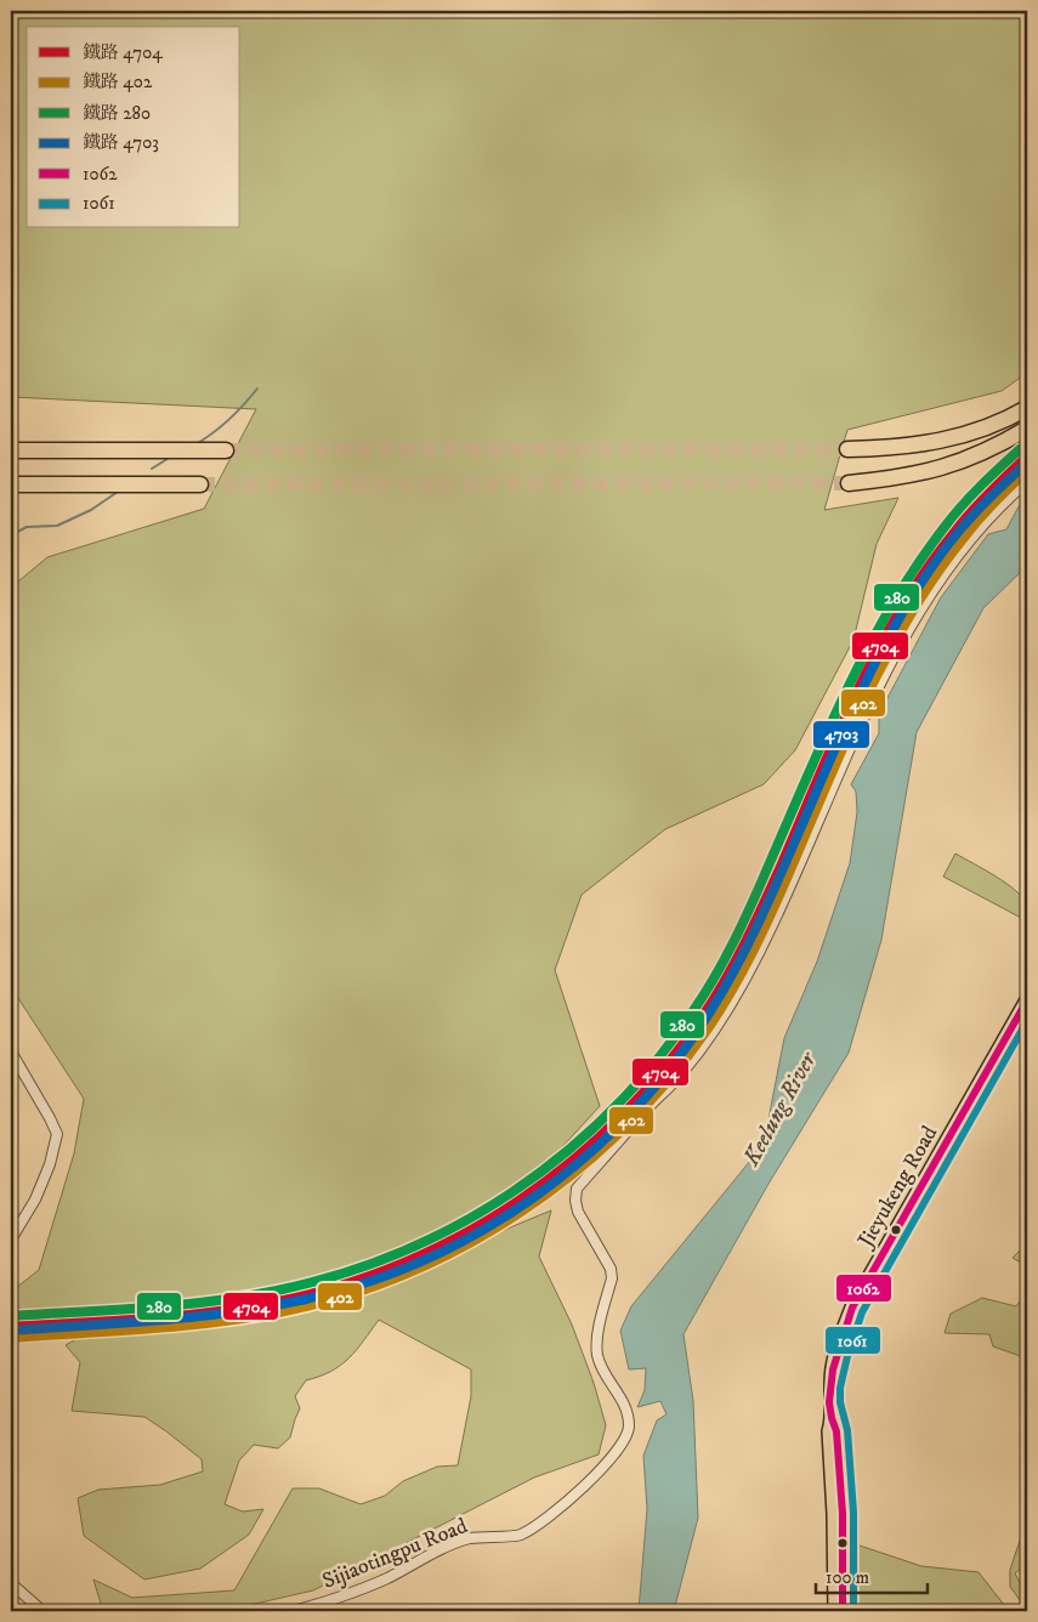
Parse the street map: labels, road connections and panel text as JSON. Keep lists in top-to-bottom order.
{
  "streets": {
    "main road": ["Jieyukeng Road"],
    "street": ["Sijiaotingpu Road"]
  },
  "water": ["Keelung River"],
  "lines": [
    "rail line 280",
    "rail line 4704",
    "rail line 4703",
    "rail line 402",
    "transit line 1062",
    "transit line 1061"
  ],
  "legend": [
    "鐵路 4704",
    "鐵路 402",
    "鐵路 280",
    "鐵路 4703",
    "1062",
    "1061"
  ],
  "scale_bar": "100 m"
}
